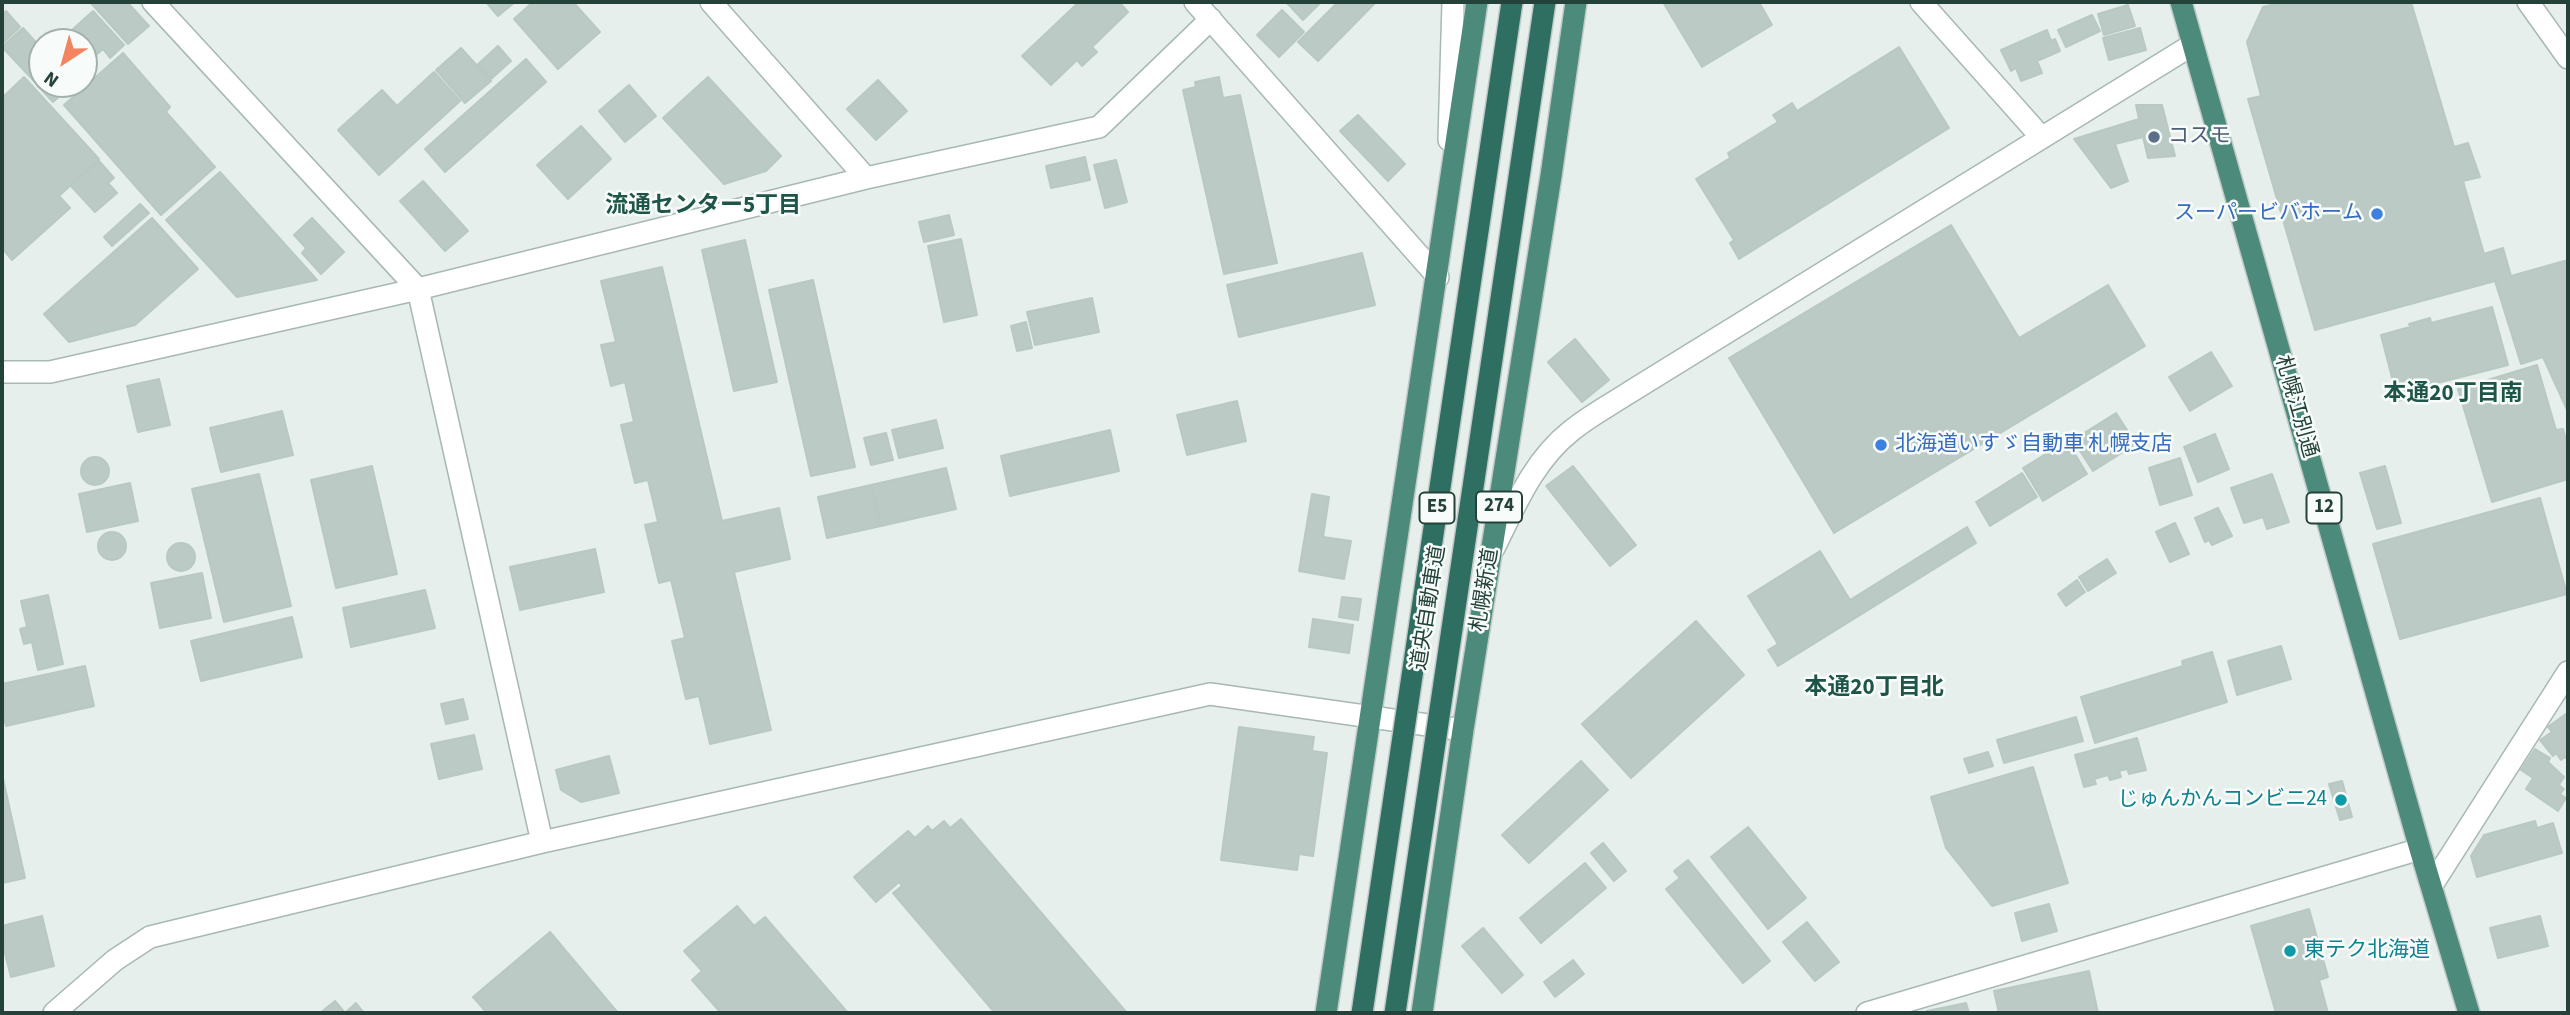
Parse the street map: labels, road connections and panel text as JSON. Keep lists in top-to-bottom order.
{
  "streets": {
    "highway": [
      "札幌江別通",
      "274",
      "E5",
      "12",
      "札幌新道",
      "道央自動車道"
    ]
  },
  "districts": ["流通センター5丁目", "本通20丁目南", "本通20丁目北"],
  "places": [
    "コスモ",
    "スーパービバホーム",
    "北海道いすゞ自動車 札幌支店",
    "じゅんかんコンビニ24",
    "東テク北海道"
  ],
  "north": "bottom left"
}
